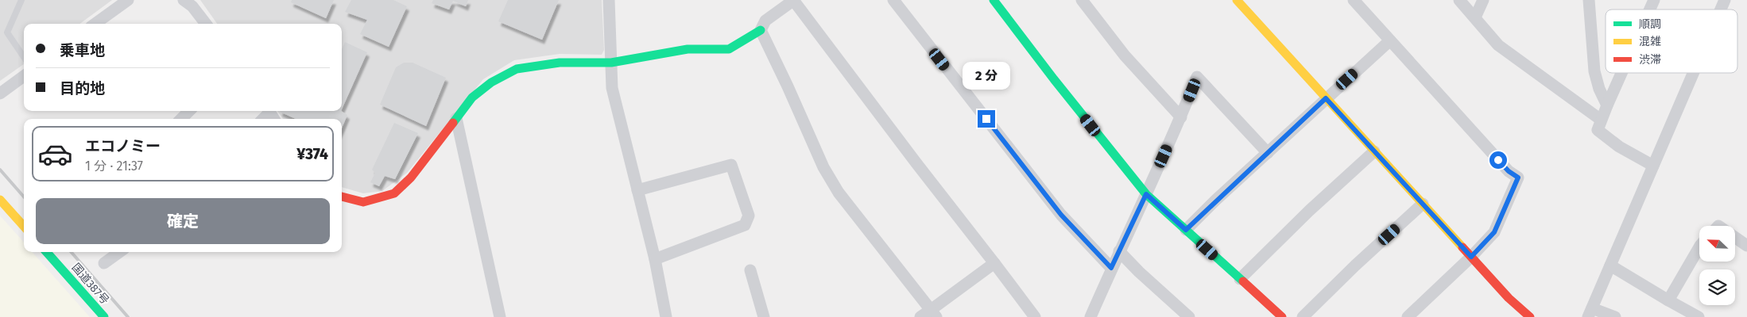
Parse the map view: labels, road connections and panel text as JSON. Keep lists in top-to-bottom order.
{
  "streets": {
    "main road": ["国道387号"]
  },
  "legend": ["順調", "混雑", "渋滞"],
  "north": "top left",
  "page": {
    "banner": ["乗車地", "目的地"],
    "bubble": "2 分",
    "list": [
      {
        "name": "エコノミー",
        "note": "1 分 · 21:37",
        "value": "¥374"
      }
    ],
    "buttons": "確定"
  }
}
